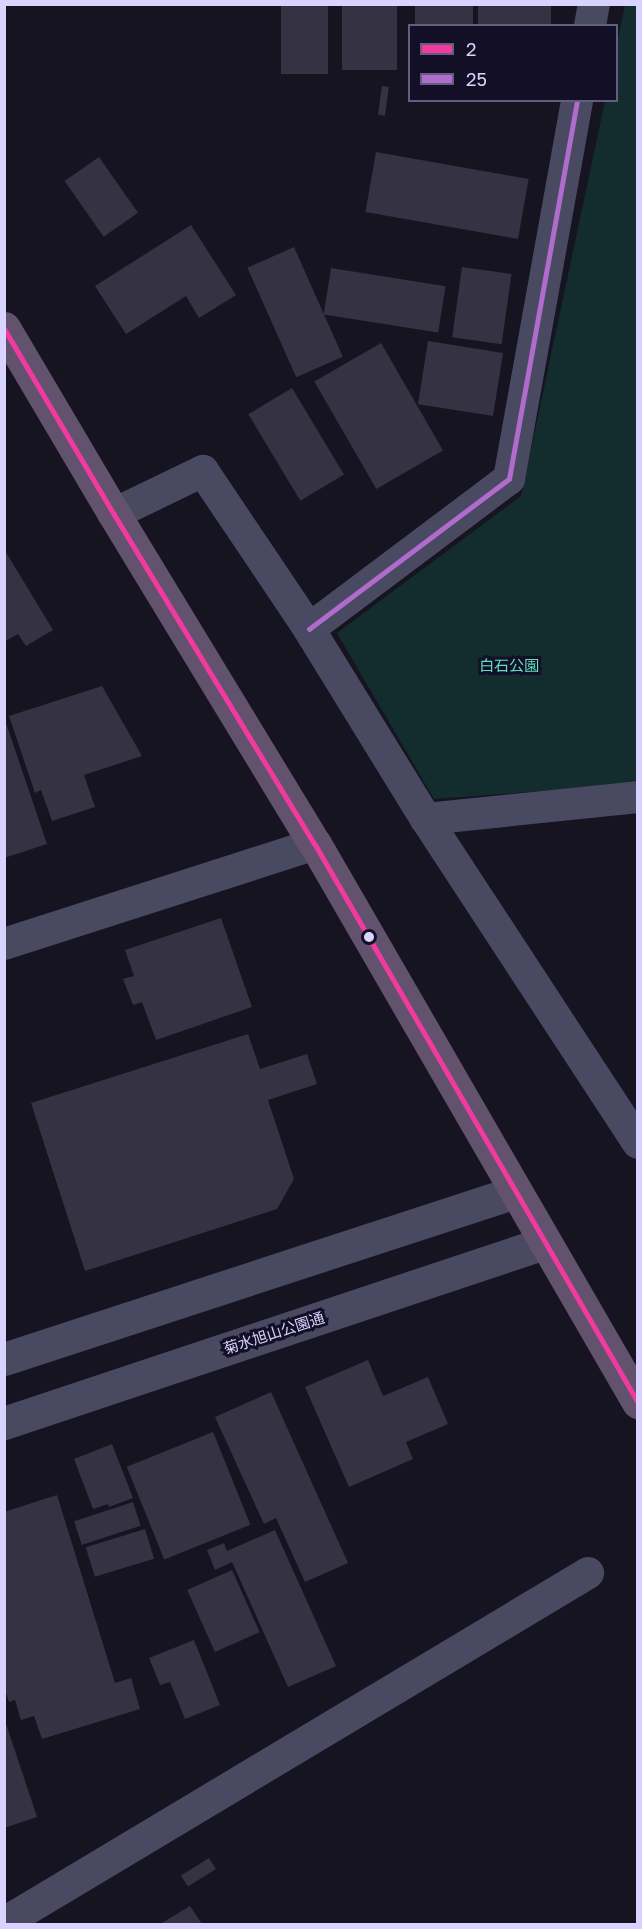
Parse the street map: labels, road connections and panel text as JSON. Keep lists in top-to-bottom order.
{
  "streets": {
    "street": ["菊水旭山公園通"]
  },
  "parks": ["白石公園"],
  "lines": ["transit line 25", "transit line 2"],
  "legend": ["2", "25"]
}
